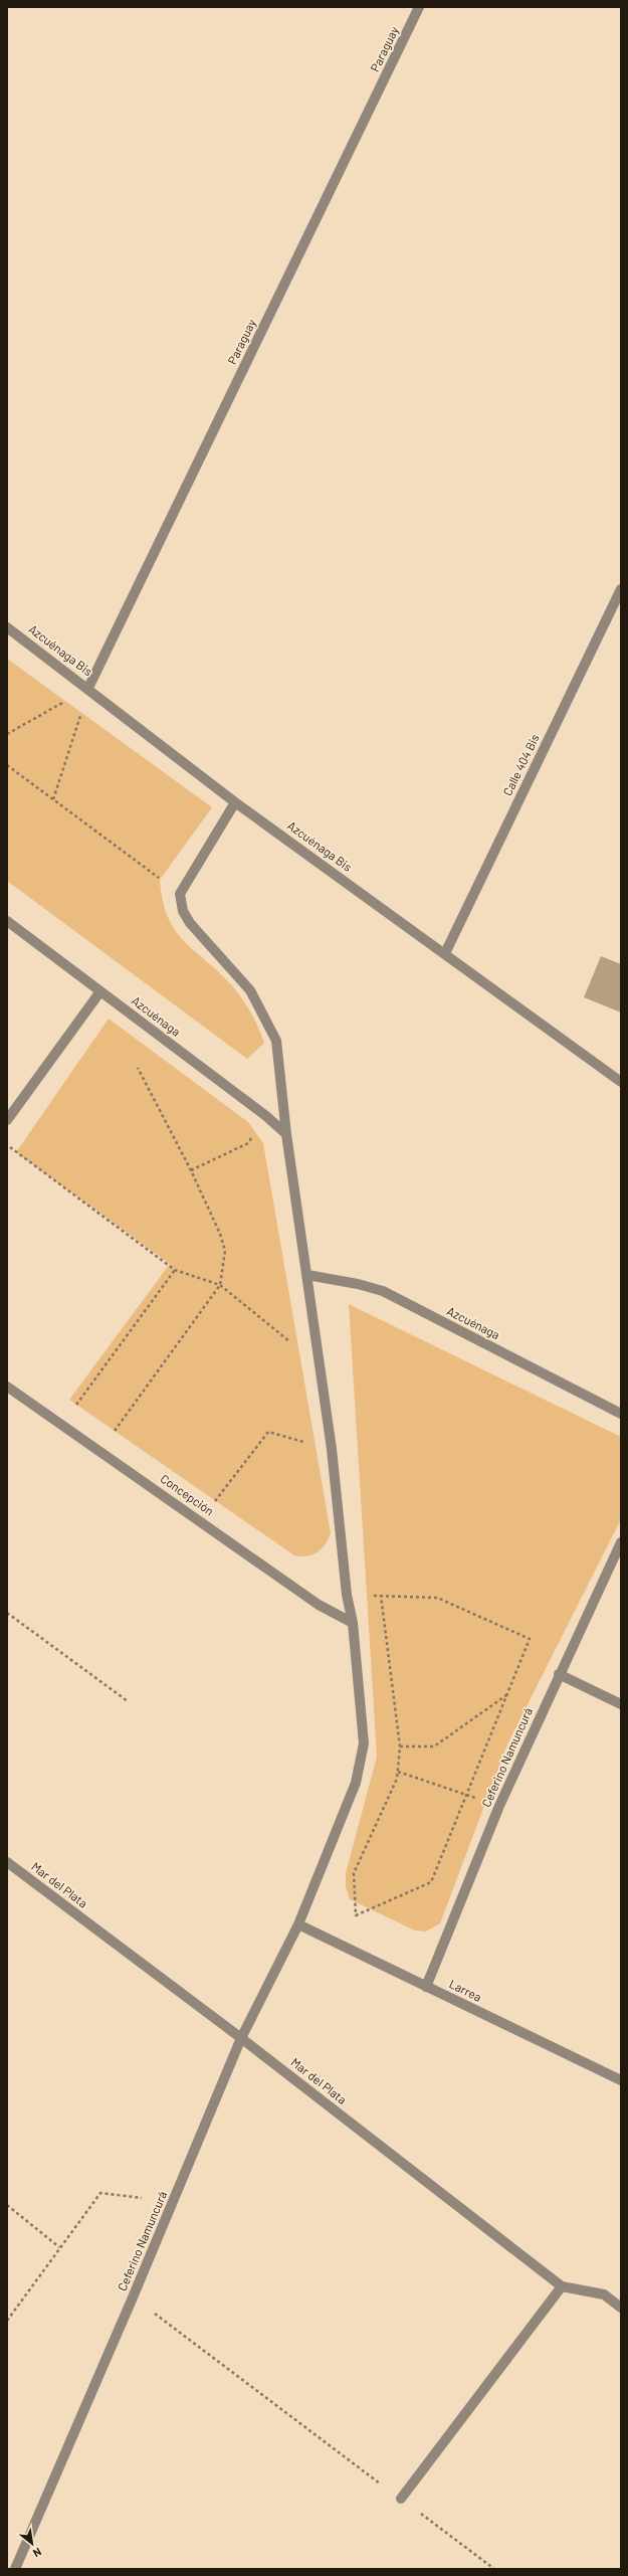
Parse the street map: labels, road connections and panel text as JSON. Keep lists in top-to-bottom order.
{
  "streets": {
    "street": [
      "Paraguay",
      "Azcuénaga Bis",
      "Calle 404 Bis",
      "Azcuénaga",
      "Concepción",
      "Ceferino Namuncurá",
      "Mar del Plata",
      "Larrea"
    ]
  },
  "crossings": [
    ["Paraguay", "Azcuénaga Bis"],
    ["Azcuénaga Bis", "Calle 404 Bis"],
    ["Azcuénaga", "Ceferino Namuncurá"],
    ["Concepción", "Ceferino Namuncurá"],
    ["Ceferino Namuncurá", "Mar del Plata"],
    ["Ceferino Namuncurá", "Larrea"]
  ],
  "north": "bottom right"
}
